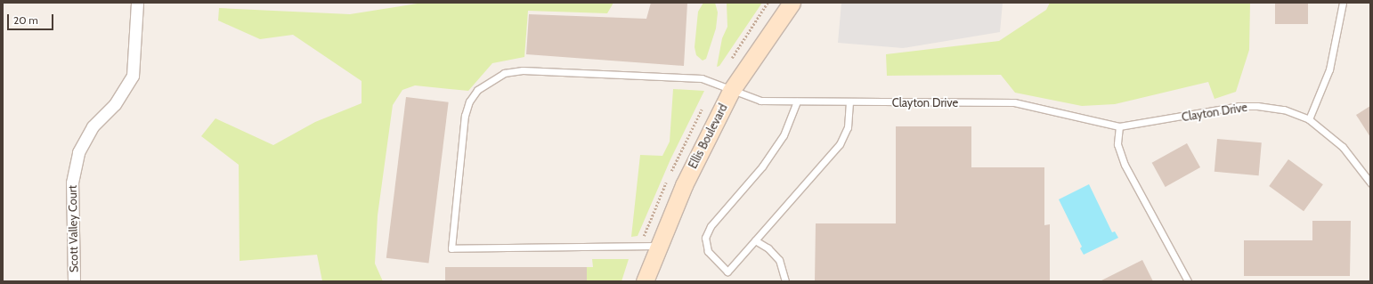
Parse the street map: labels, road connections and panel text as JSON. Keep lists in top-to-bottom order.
{
  "streets": {
    "main road": ["Ellis Boulevard"],
    "street": ["Scott Valley Court"],
    "lane": ["Clayton Drive"]
  },
  "crossings": [
    ["Clayton Drive", "Ellis Boulevard"]
  ],
  "scale_bar": "20 m"
}
